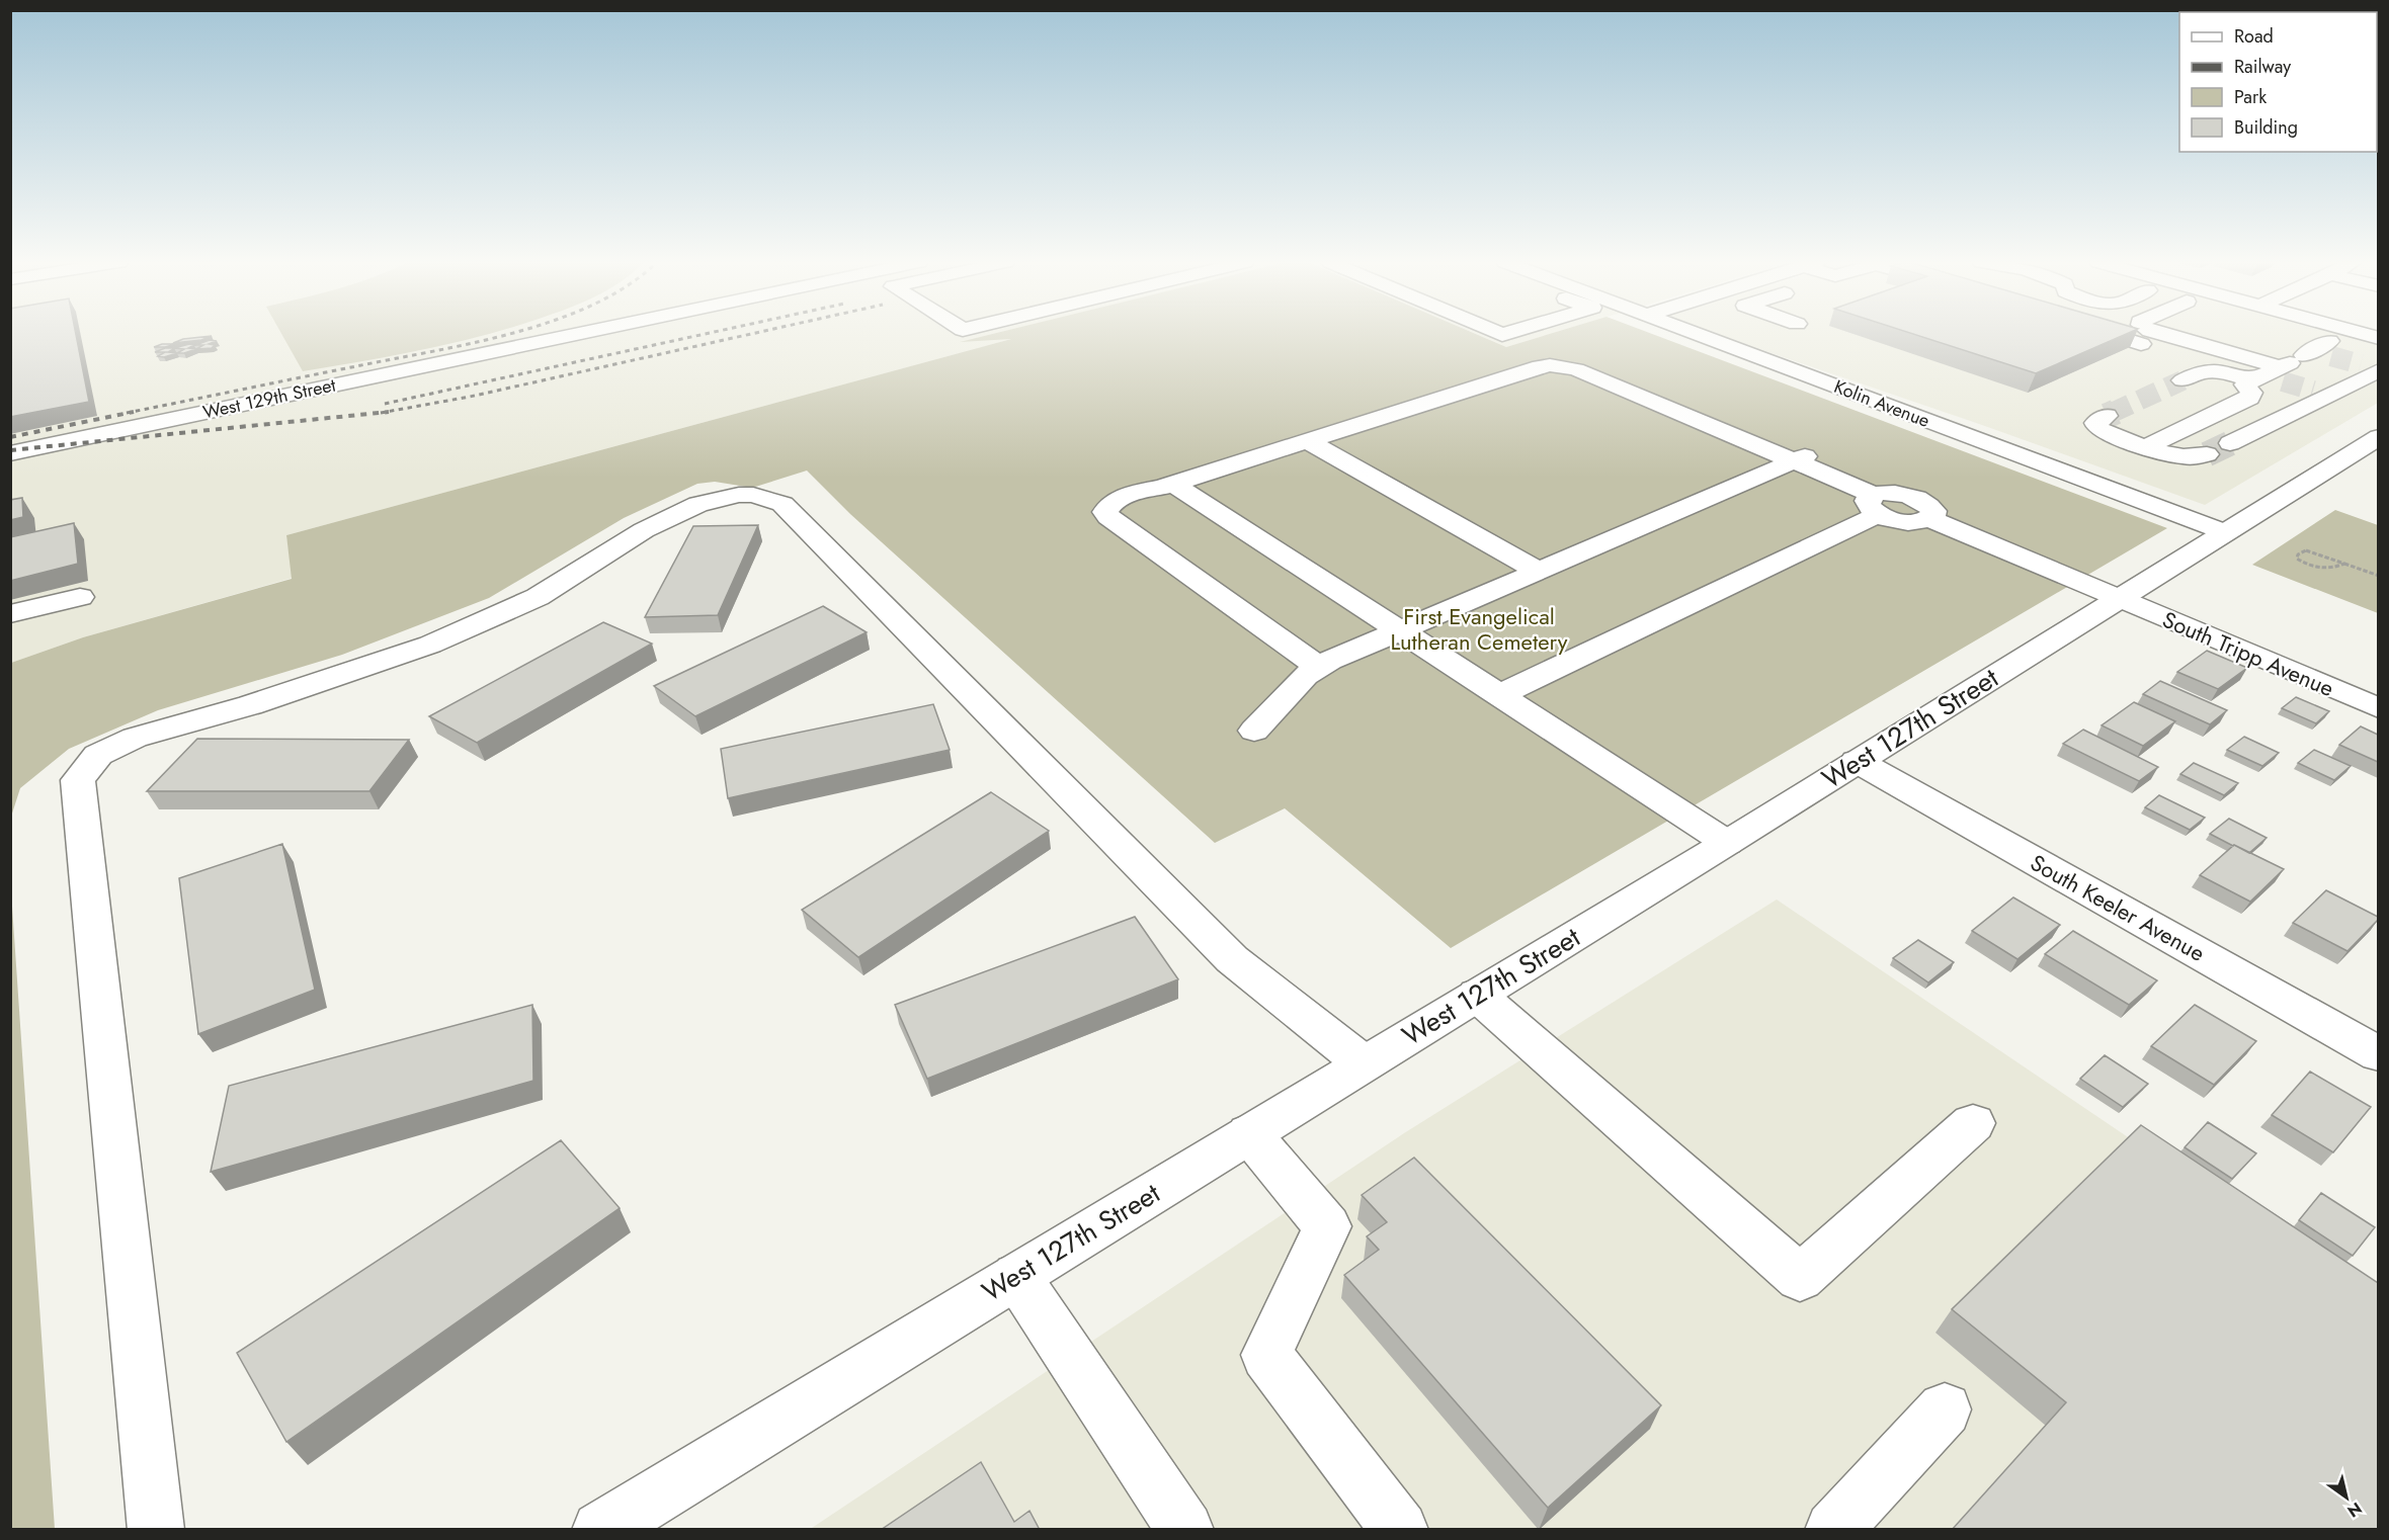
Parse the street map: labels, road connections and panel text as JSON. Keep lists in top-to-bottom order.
{
  "streets": {
    "street": [
      "West 129th Street",
      "Kolin Avenue",
      "South Tripp Avenue",
      "West 127th Street",
      "South Keeler Avenue"
    ]
  },
  "crossings": [
    ["Kolin Avenue", "West 127th Street"],
    ["South Tripp Avenue", "West 127th Street"],
    ["West 127th Street", "South Keeler Avenue"]
  ],
  "parks": ["First Evangelical Lutheran Cemetery"],
  "legend": [
    "Road",
    "Railway",
    "Park",
    "Building"
  ],
  "north": "bottom right"
}
